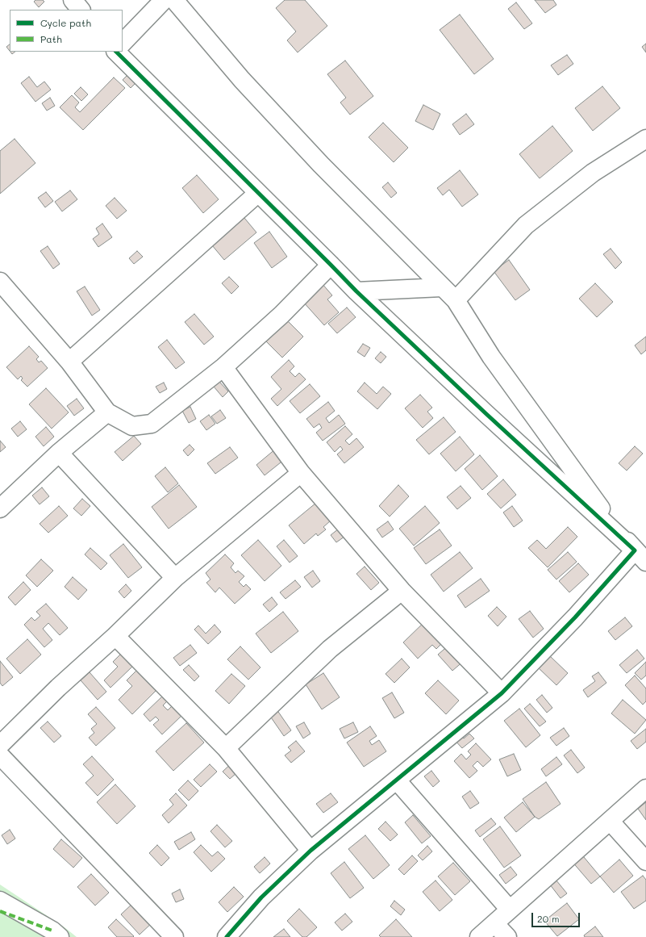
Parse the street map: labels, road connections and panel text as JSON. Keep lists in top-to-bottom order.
{
  "legend": ["Cycle path", "Path"],
  "scale_bar": "20 m"
}
